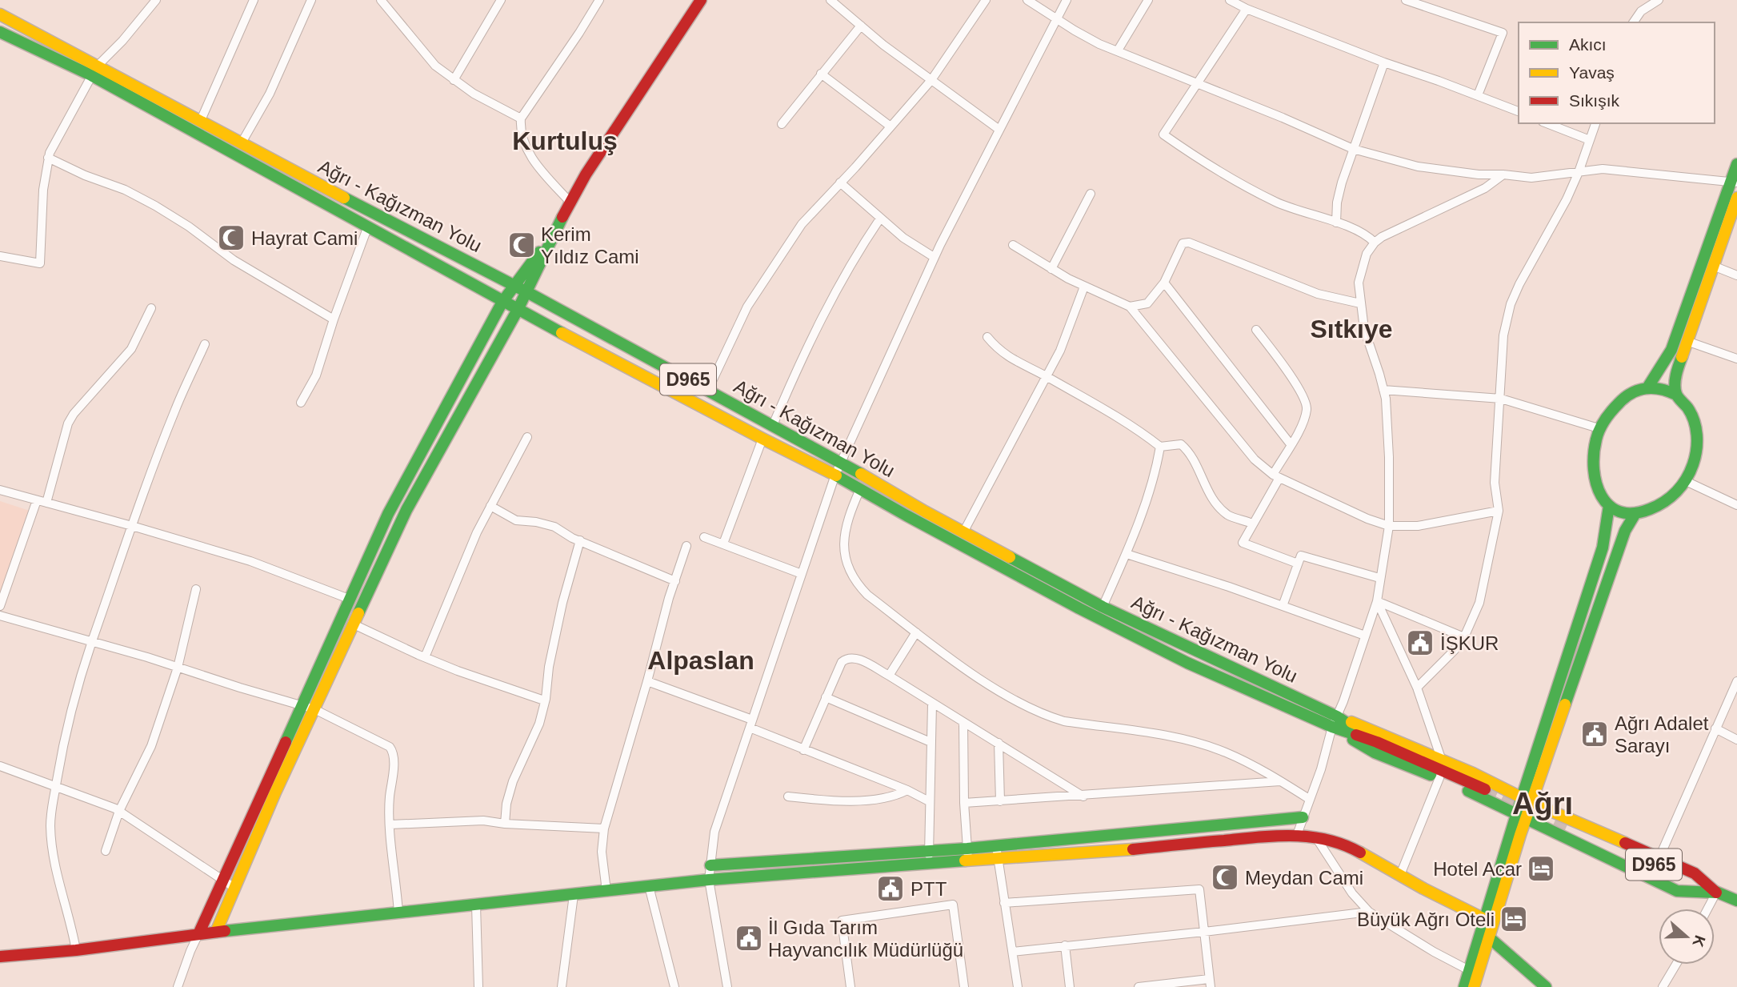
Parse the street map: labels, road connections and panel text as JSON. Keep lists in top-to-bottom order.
{
  "streets": {
    "main road": ["Ağrı - Kağızman Yolu", "D965"]
  },
  "districts": [
    "Kurtuluş",
    "Sıtkıye",
    "Alpaslan",
    "Ağrı"
  ],
  "places": {
    "mosque": ["Hayrat Cami", "Kerim Yıldız Cami", "Meydan Cami"],
    "public building": [
      "İŞKUR",
      "Ağrı Adalet Sarayı",
      "PTT",
      "İl Gıda Tarım Hayvancılık Müdürlüğü"
    ],
    "hotel": ["Hotel Acar", "Büyük Ağrı Oteli"]
  },
  "legend": ["Akıcı", "Yavaş", "Sıkışık"],
  "north": "right"
}
